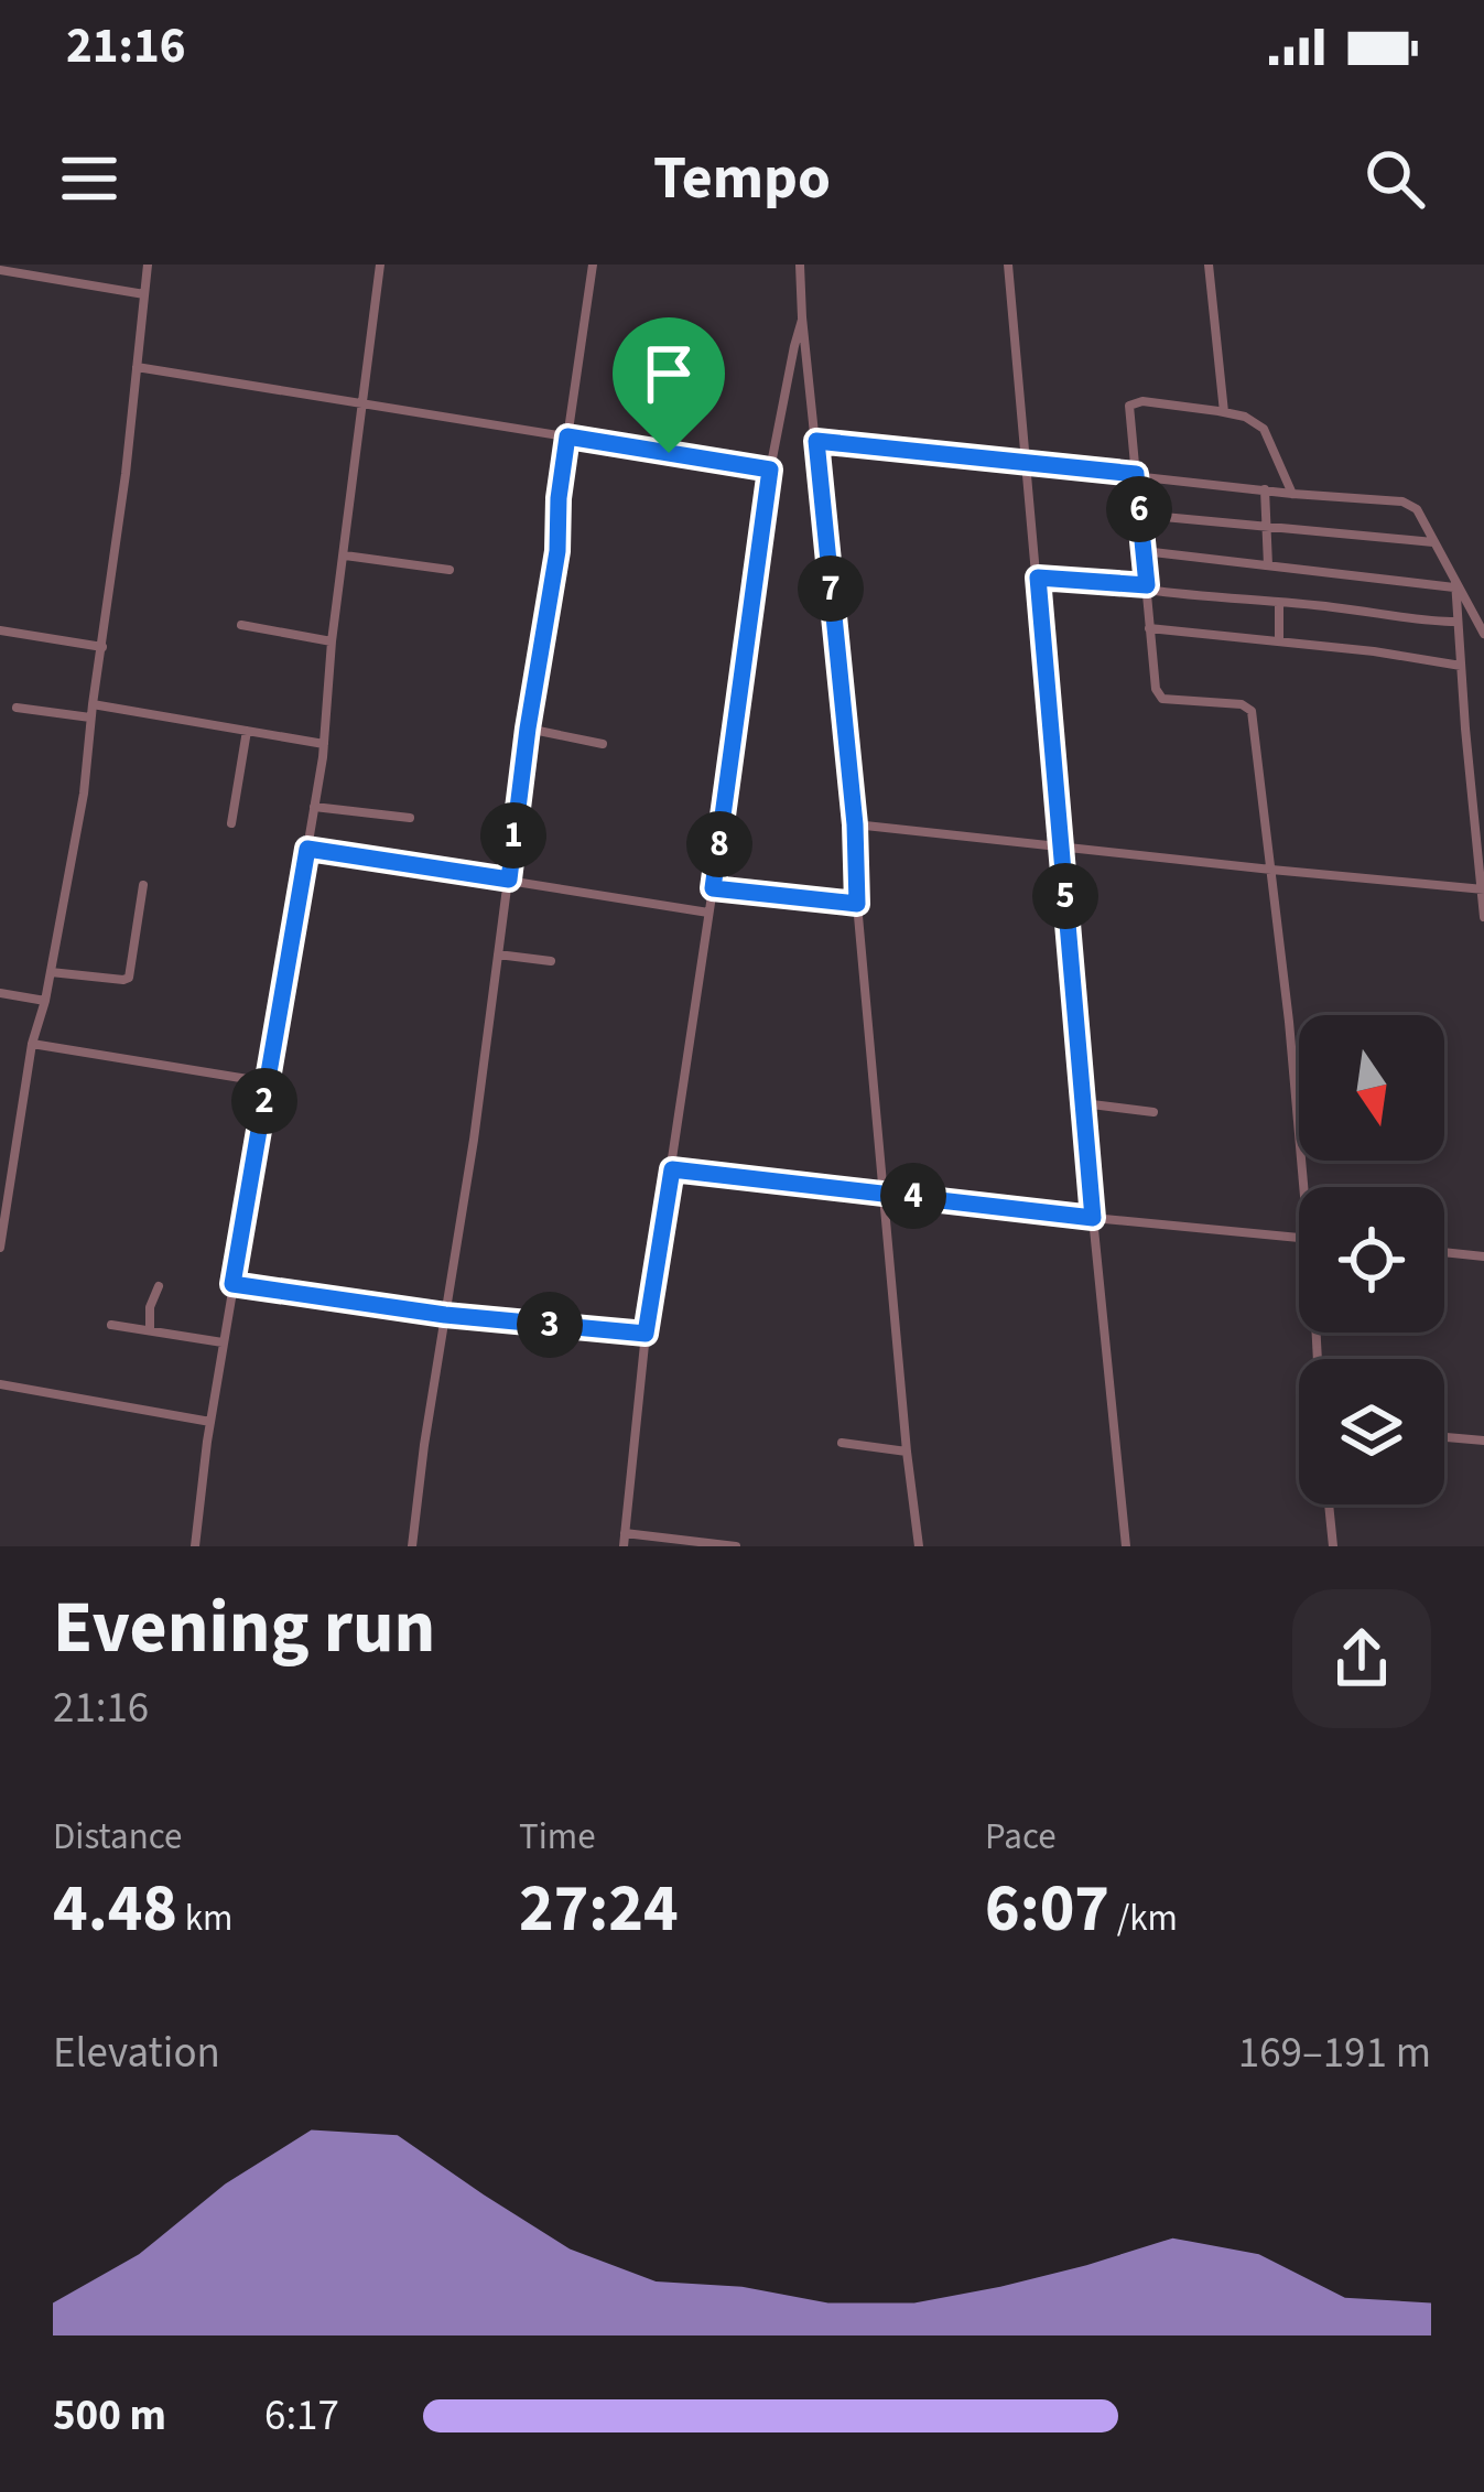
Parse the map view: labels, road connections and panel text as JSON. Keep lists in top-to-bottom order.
{
  "north": "bottom",
  "page": {
    "status": "21:16",
    "header": "Tempo",
    "pins": [
      "6",
      "7",
      "1",
      "8",
      "5",
      "2",
      "4",
      "3"
    ],
    "heading": ["Evening run", "21:16"],
    "stats": [
      ["Distance", "4.48 km"],
      ["Time", "27:24"],
      ["Pace", "6:07 /km"]
    ],
    "chart": ["Elevation", "169–191 m"],
    "list": [
      {
        "name": "500 m",
        "note": "6:17"
      }
    ]
  }
}
